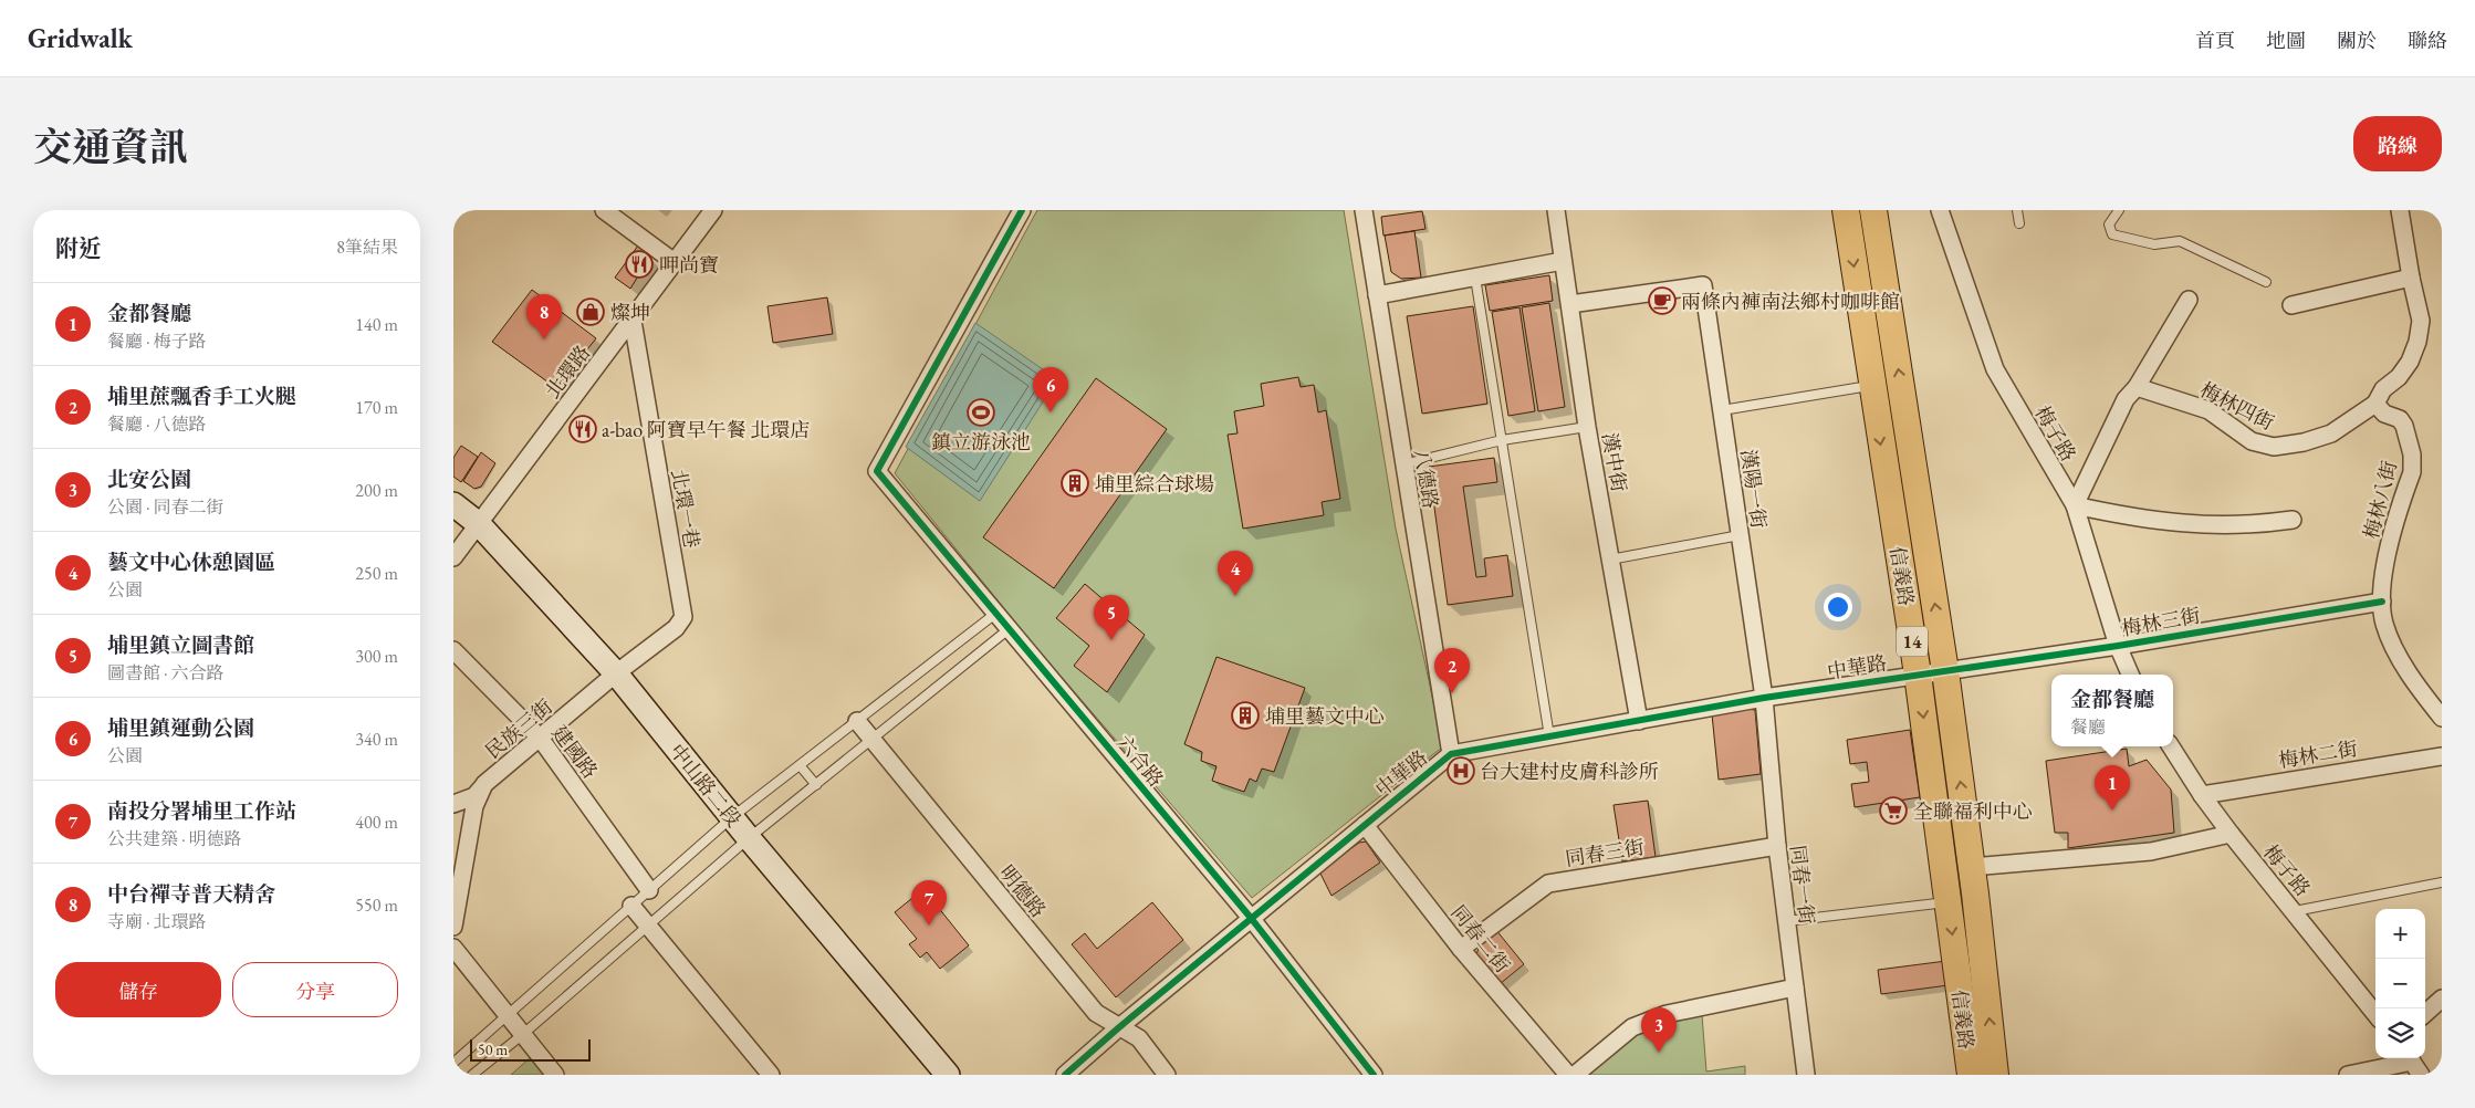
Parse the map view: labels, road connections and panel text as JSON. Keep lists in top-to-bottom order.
{
  "streets": {
    "main road": ["信義路", "14"],
    "street": [
      "北環路",
      "梅林四街",
      "梅子路",
      "漢中街",
      "八德路",
      "漢陽一街",
      "梅林八街",
      "北環一巷",
      "梅林三街",
      "中華路",
      "民族三街",
      "建國路",
      "梅林二街",
      "六合路",
      "中山路二段",
      "同春三街",
      "同春一街",
      "明德路",
      "同春二街"
    ]
  },
  "crossings": [
    ["北環路", "北環一巷"],
    ["北環路", "中山路二段"],
    ["梅林四街", "梅林八街"],
    ["梅子路", "梅林三街"],
    ["梅子路", "梅林二街"],
    ["漢中街", "漢陽一街"],
    ["漢中街", "中華路"],
    ["八德路", "中華路"],
    ["漢陽一街", "中華路"],
    ["漢陽一街", "同春一街"],
    ["梅林八街", "梅林三街"],
    ["北環一巷", "民族三街"],
    ["北環一巷", "中山路二段"],
    ["信義路", "梅林三街"],
    ["信義路", "中華路"],
    ["梅林三街", "中華路"],
    ["中華路", "六合路"],
    ["中華路", "同春一街"],
    ["中華路", "明德路"],
    ["中華路", "同春二街"],
    ["民族三街", "建國路"],
    ["民族三街", "中山路二段"],
    ["同春三街", "同春一街"],
    ["同春三街", "同春二街"]
  ],
  "places": {
    "restaurant": ["呷尚寶", "a-bao 阿寶早午餐 北環店"],
    "cafe": ["兩條內褲南法鄉村咖啡館"],
    "shop": ["燦坤"],
    "sports": ["鎮立游泳池"],
    "building": ["埔里綜合球場", "埔里藝文中心"],
    "hospital": ["台大建村皮膚科診所"],
    "supermarket": ["全聯福利中心"]
  },
  "scale_bar": "50 m",
  "page": {
    "header": "Gridwalk",
    "nav": [
      "首頁",
      "地圖",
      "關於",
      "聯絡"
    ],
    "title": "交通資訊",
    "buttons": [
      "路線",
      ["儲存", "分享"]
    ],
    "heading": ["附近", "8筆結果"],
    "list": [
      {
        "mark": "1",
        "name": "金都餐廳",
        "note": "餐廳 · 梅子路",
        "value": "140 m"
      },
      {
        "mark": "2",
        "name": "埔里蔗飄香手工火腿",
        "note": "餐廳 · 八德路",
        "value": "170 m"
      },
      {
        "mark": "3",
        "name": "北安公園",
        "note": "公園 · 同春二街",
        "value": "200 m"
      },
      {
        "mark": "4",
        "name": "藝文中心休憩園區",
        "note": "公園",
        "value": "250 m"
      },
      {
        "mark": "5",
        "name": "埔里鎮立圖書館",
        "note": "圖書館 · 六合路",
        "value": "300 m"
      },
      {
        "mark": "6",
        "name": "埔里鎮運動公園",
        "note": "公園",
        "value": "340 m"
      },
      {
        "mark": "7",
        "name": "南投分署埔里工作站",
        "note": "公共建築 · 明德路",
        "value": "400 m"
      },
      {
        "mark": "8",
        "name": "中台禪寺普天精舍",
        "note": "寺廟 · 北環路",
        "value": "550 m"
      }
    ],
    "pins": [
      "8",
      "6",
      "4",
      "5",
      "2",
      "1",
      "7",
      "3"
    ],
    "popup": ["金都餐廳", "餐廳"],
    "map_buttons": ["+", "−"],
    "scale": "50 m"
  }
}
